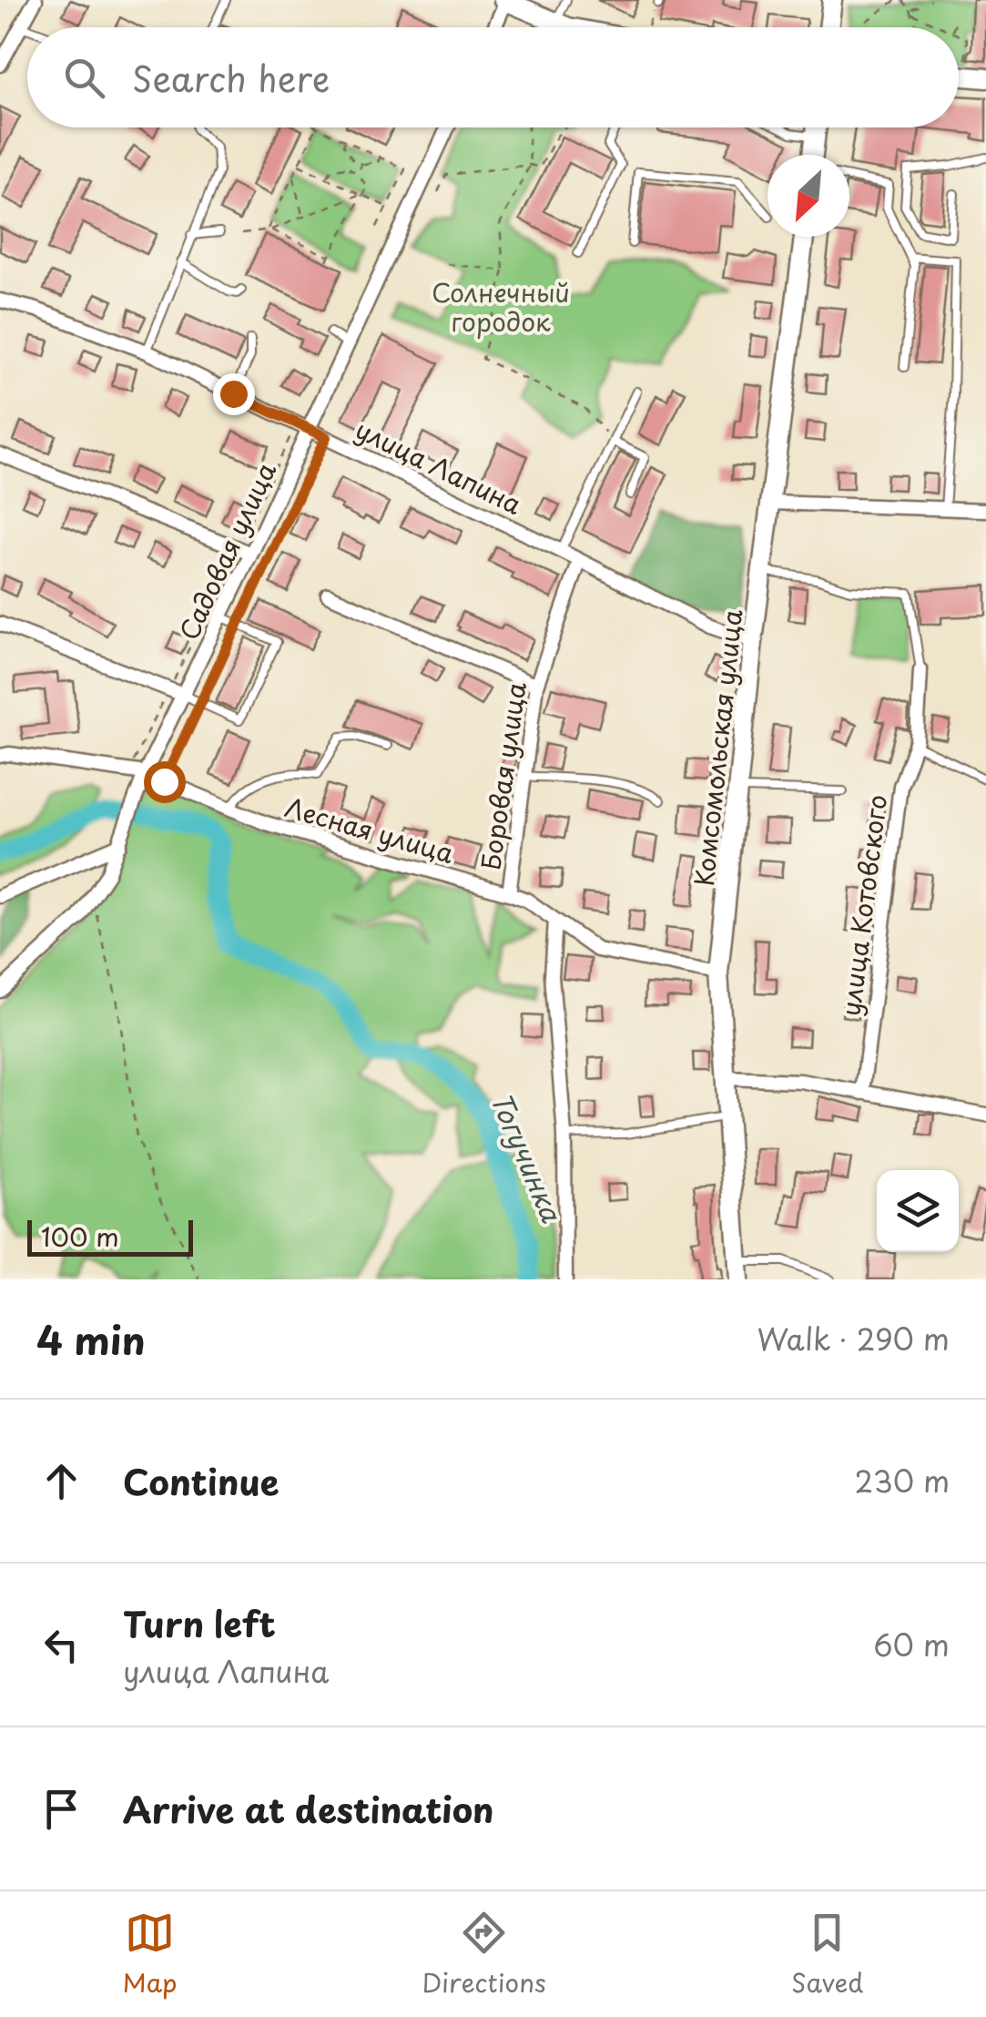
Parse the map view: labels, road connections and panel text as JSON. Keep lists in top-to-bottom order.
{
  "streets": {
    "main road": ["Комсомольская улица"],
    "street": [
      "улица Лапина",
      "Садовая улица",
      "Боровая улица",
      "Лесная улица",
      "улица Котовского"
    ]
  },
  "crossings": [
    ["улица Лапина", "Садовая улица"],
    ["улица Лапина", "Комсомольская улица"],
    ["улица Лапина", "Боровая улица"],
    ["Садовая улица", "Лесная улица"],
    ["Комсомольская улица", "Лесная улица"],
    ["Боровая улица", "Лесная улица"]
  ],
  "water": ["Тогучинка"],
  "parks": ["Солнечный городок"],
  "scale_bar": "100 m",
  "north": "bottom left",
  "page": {
    "search": "Search here",
    "scale": "100 m",
    "heading": ["4 min", "Walk · 290 m"],
    "list": [
      ["Continue", "230 m"],
      ["Turn left", "улица Лапина", "60 m"],
      "Arrive at destination"
    ],
    "nav": ["Map", "Directions", "Saved"]
  }
}
